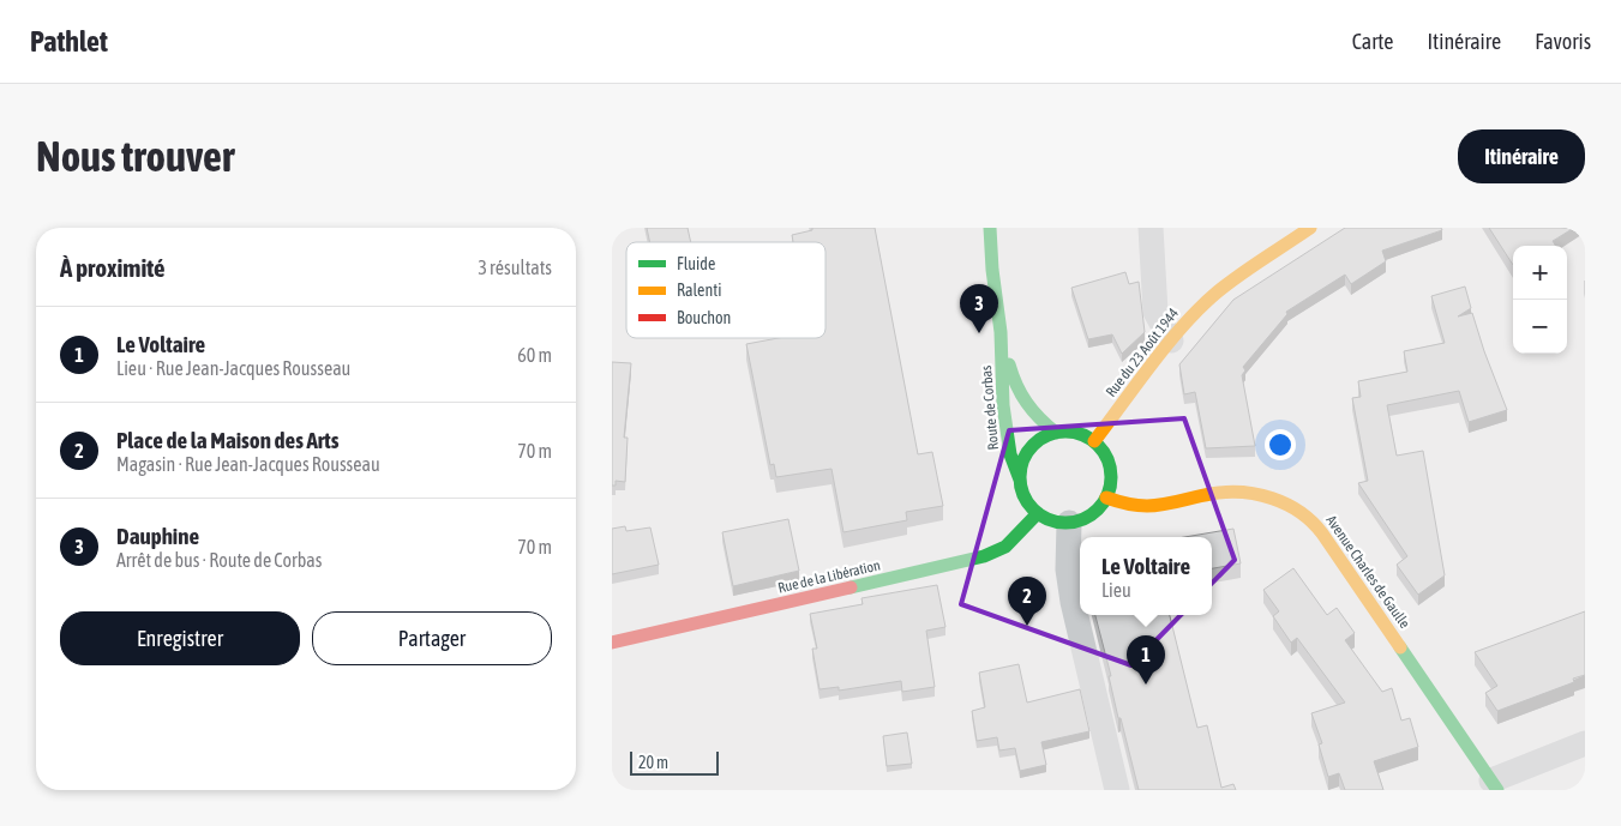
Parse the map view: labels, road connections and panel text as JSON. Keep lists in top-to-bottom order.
{
  "streets": {
    "main road": [
      "Rue du 23 Août 1944",
      "Route de Corbas",
      "Avenue Charles de Gaulle",
      "Rue de la Libération"
    ]
  },
  "crossings": [
    ["Rue du 23 Août 1944", "Route de Corbas"],
    ["Rue du 23 Août 1944", "Avenue Charles de Gaulle"],
    ["Rue du 23 Août 1944", "Rue de la Libération"],
    ["Route de Corbas", "Avenue Charles de Gaulle"],
    ["Route de Corbas", "Rue de la Libération"],
    ["Avenue Charles de Gaulle", "Rue de la Libération"]
  ],
  "legend": ["Fluide", "Ralenti", "Bouchon"],
  "scale_bar": "20 m",
  "page": {
    "header": "Pathlet",
    "nav": ["Carte", "Itinéraire", "Favoris"],
    "buttons": [
      "Itinéraire",
      ["Enregistrer", "Partager"]
    ],
    "title": "Nous trouver",
    "heading": ["À proximité", "3 résultats"],
    "map_buttons": ["+", "−"],
    "pins": ["3", "2", "1"],
    "list": [
      {
        "mark": "1",
        "name": "Le Voltaire",
        "note": "Lieu · Rue Jean-Jacques Rousseau",
        "value": "60 m"
      },
      {
        "mark": "2",
        "name": "Place de la Maison des Arts",
        "note": "Magasin · Rue Jean-Jacques Rousseau",
        "value": "70 m"
      },
      {
        "mark": "3",
        "name": "Dauphine",
        "note": "Arrêt de bus · Route de Corbas",
        "value": "70 m"
      }
    ],
    "popup": ["Le Voltaire", "Lieu"],
    "scale": "20 m"
  }
}
